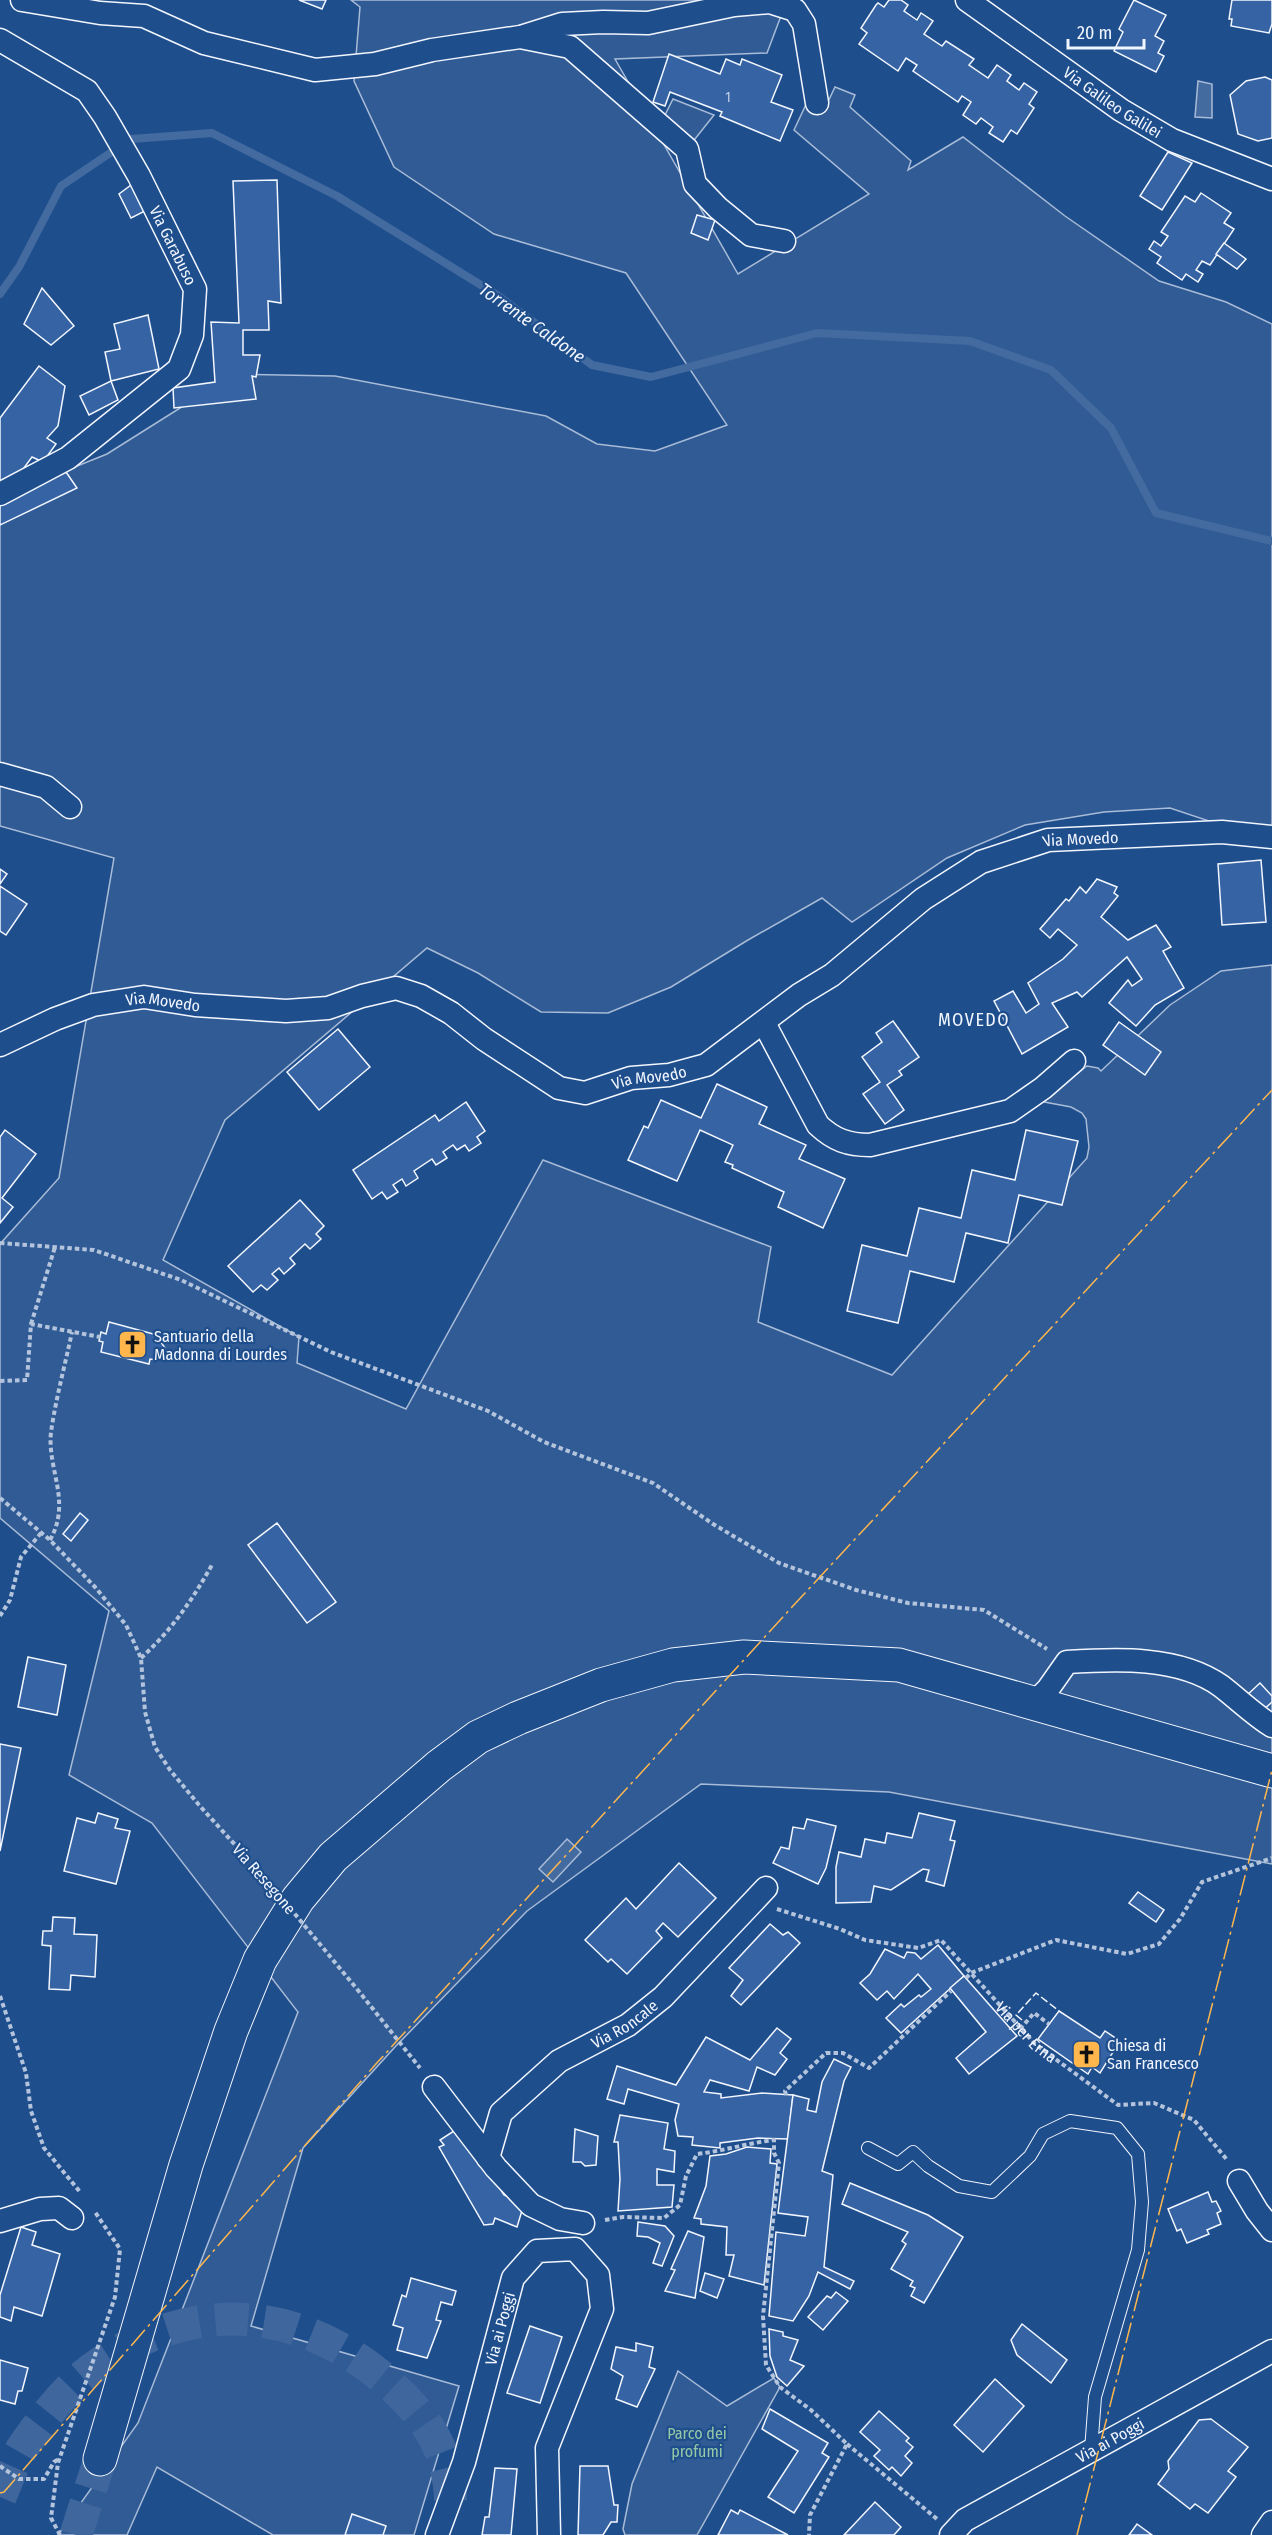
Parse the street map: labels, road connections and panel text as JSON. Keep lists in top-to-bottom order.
{
  "streets": {
    "street": [
      "Via Galileo Galilei",
      "Via Garabuso",
      "Via Movedo",
      "Via Roncale",
      "Via ai Poggi"
    ],
    "path": ["Via Resegone", "Via per Erna"]
  },
  "crossings": [
    ["Via Roncale", "Via per Erna"]
  ],
  "districts": ["MOVEDO"],
  "water": ["Torrente Caldone"],
  "parks": ["Parco dei profumi"],
  "places": {
    "church": ["Santuario della Madonna di Lourdes", "Chiesa di San Francesco"]
  },
  "house_numbers": ["1"],
  "scale_bar": "20 m"
}
